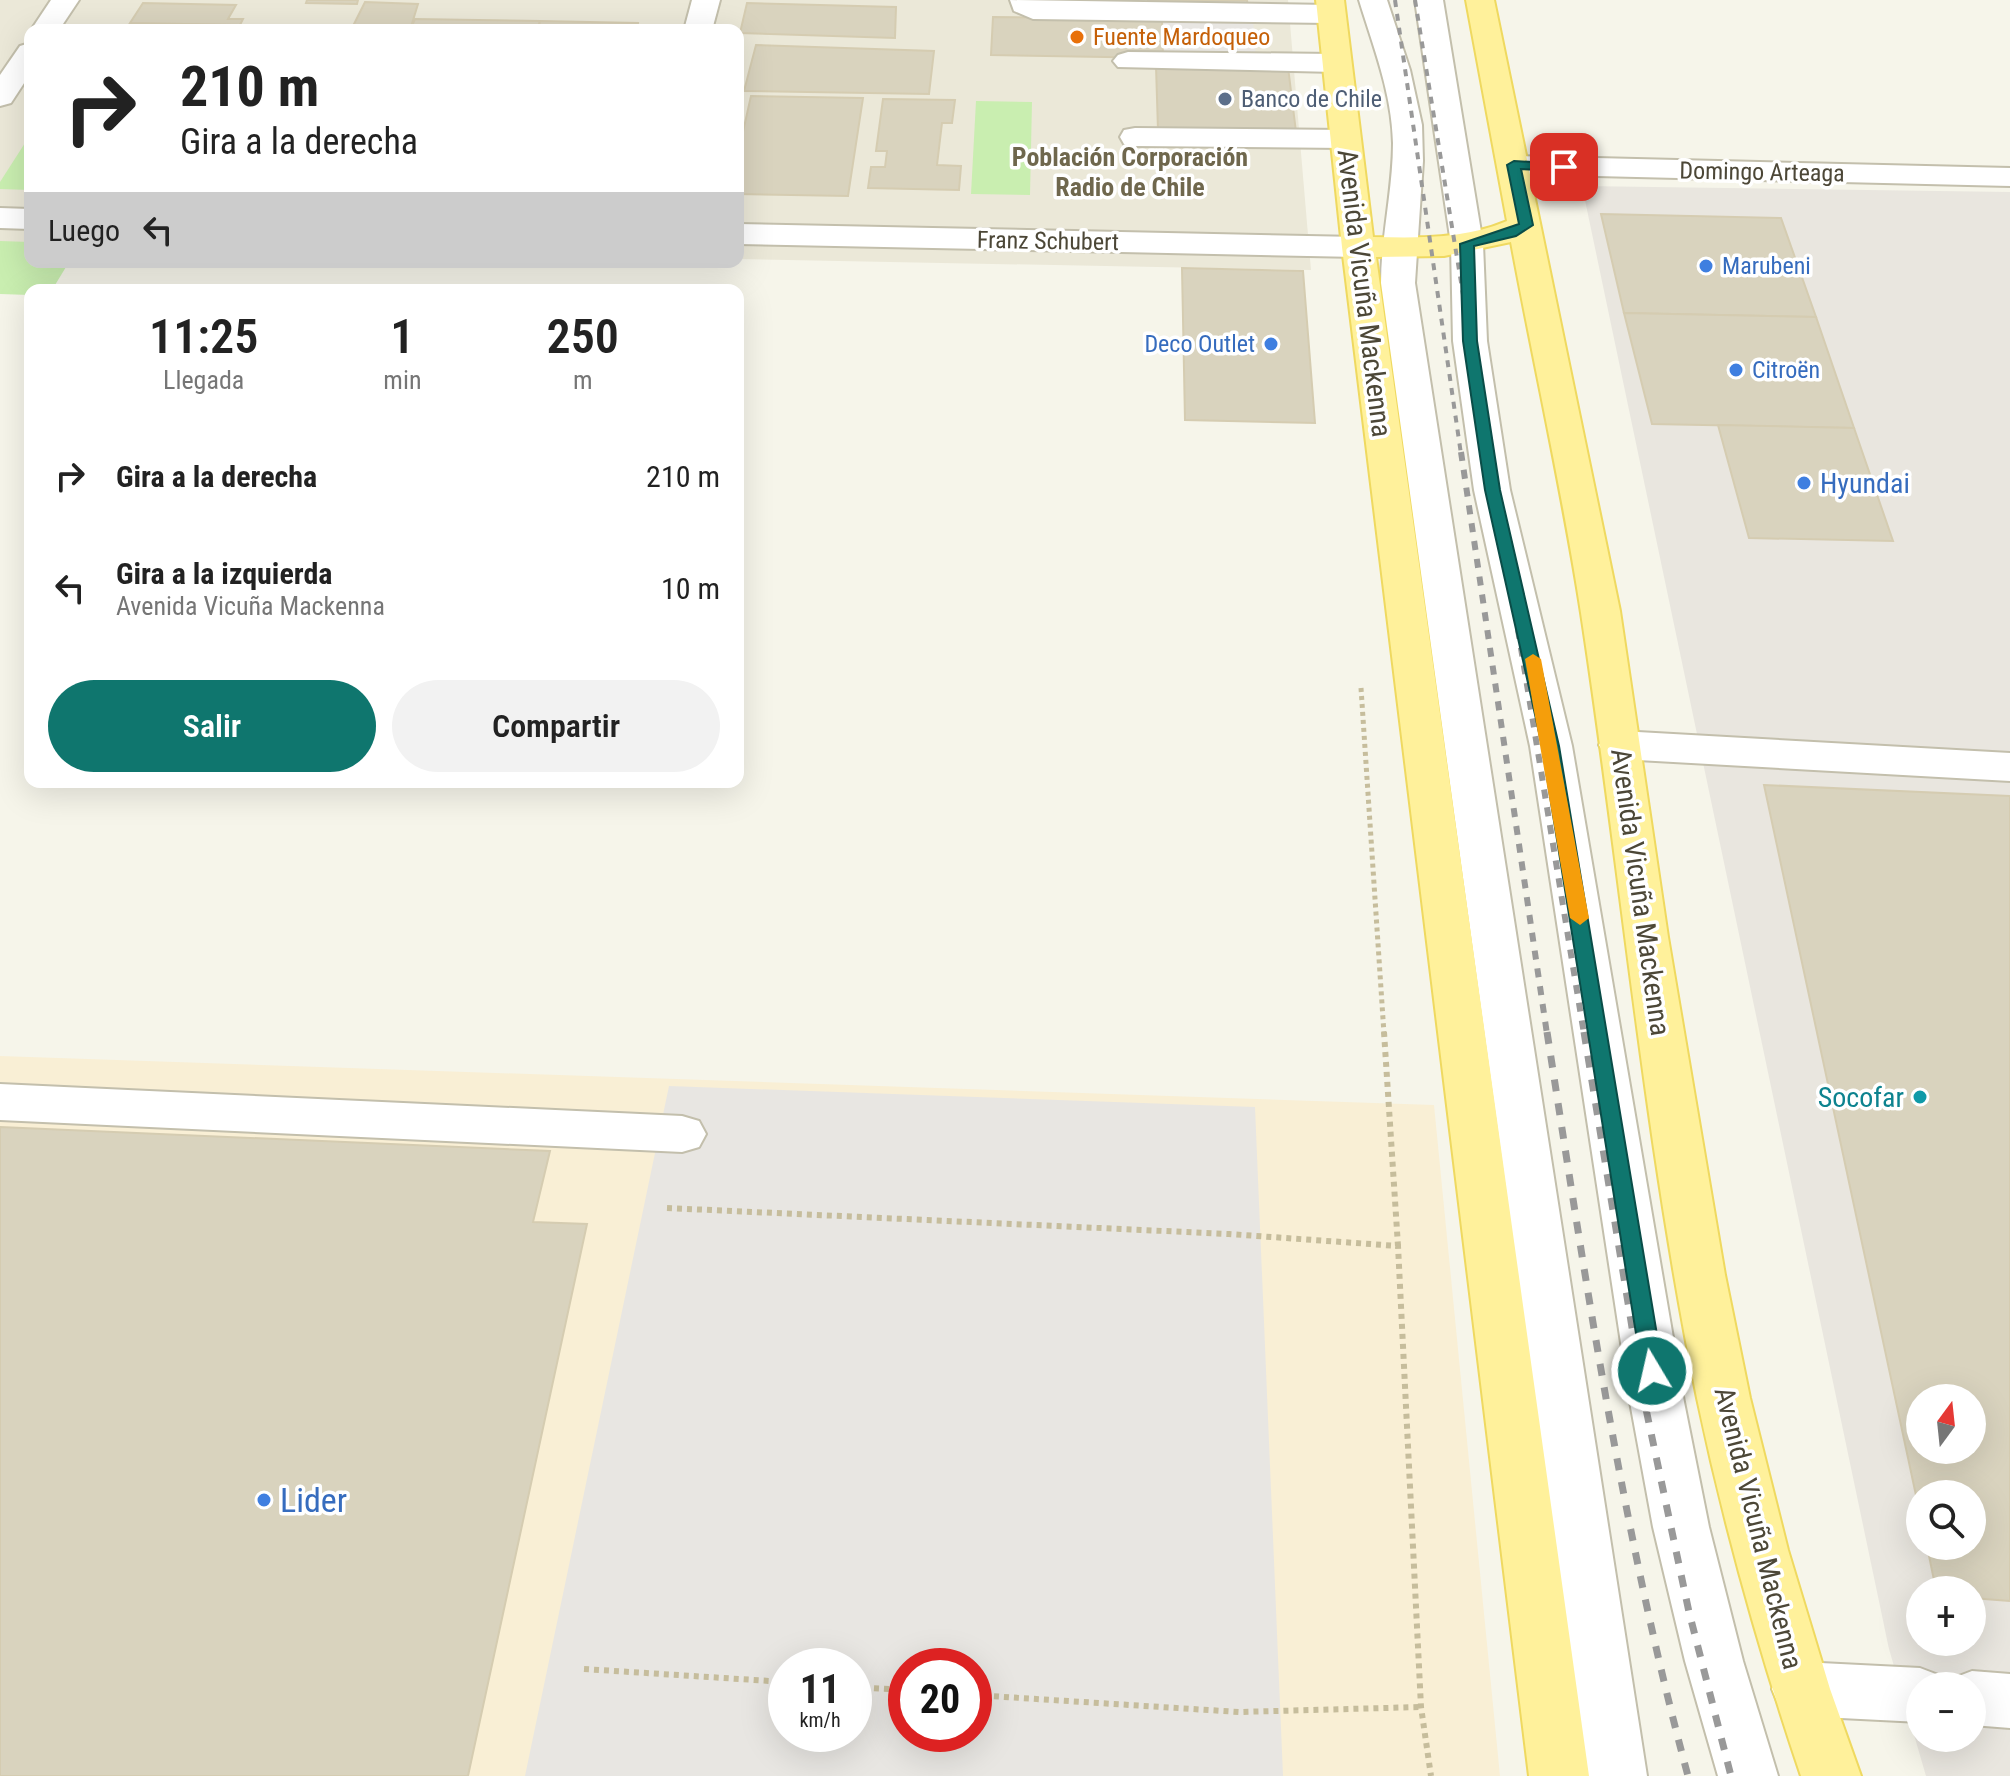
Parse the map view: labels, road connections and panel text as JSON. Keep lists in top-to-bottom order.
{
  "streets": {
    "main road": ["Avenida Vicuña Mackenna"],
    "street": ["Domingo Arteaga", "Franz Schubert"]
  },
  "crossings": [
    ["Domingo Arteaga", "Avenida Vicuña Mackenna"],
    ["Franz Schubert", "Avenida Vicuña Mackenna"]
  ],
  "districts": ["Población Corporación Radio de Chile"],
  "places": [
    "Fuente Mardoqueo",
    "Banco de Chile",
    "Marubeni",
    "Deco Outlet",
    "Citroën",
    "Hyundai",
    "Socofar",
    "Lider"
  ],
  "north": "top",
  "page": {
    "turn": ["210 m", "Gira a la derecha"],
    "then": "Luego",
    "eta": [
      "11:25",
      "Llegada",
      "1",
      "min",
      "250",
      "m"
    ],
    "list": [
      {
        "name": "Gira a la derecha",
        "value": "210 m"
      },
      {
        "name": "Gira a la izquierda",
        "note": "Avenida Vicuña Mackenna",
        "value": "10 m"
      }
    ],
    "buttons": ["Salir", "Compartir"],
    "map_buttons": ["+", "−"],
    "speed": "11 km/h",
    "limit": "20"
  }
}
